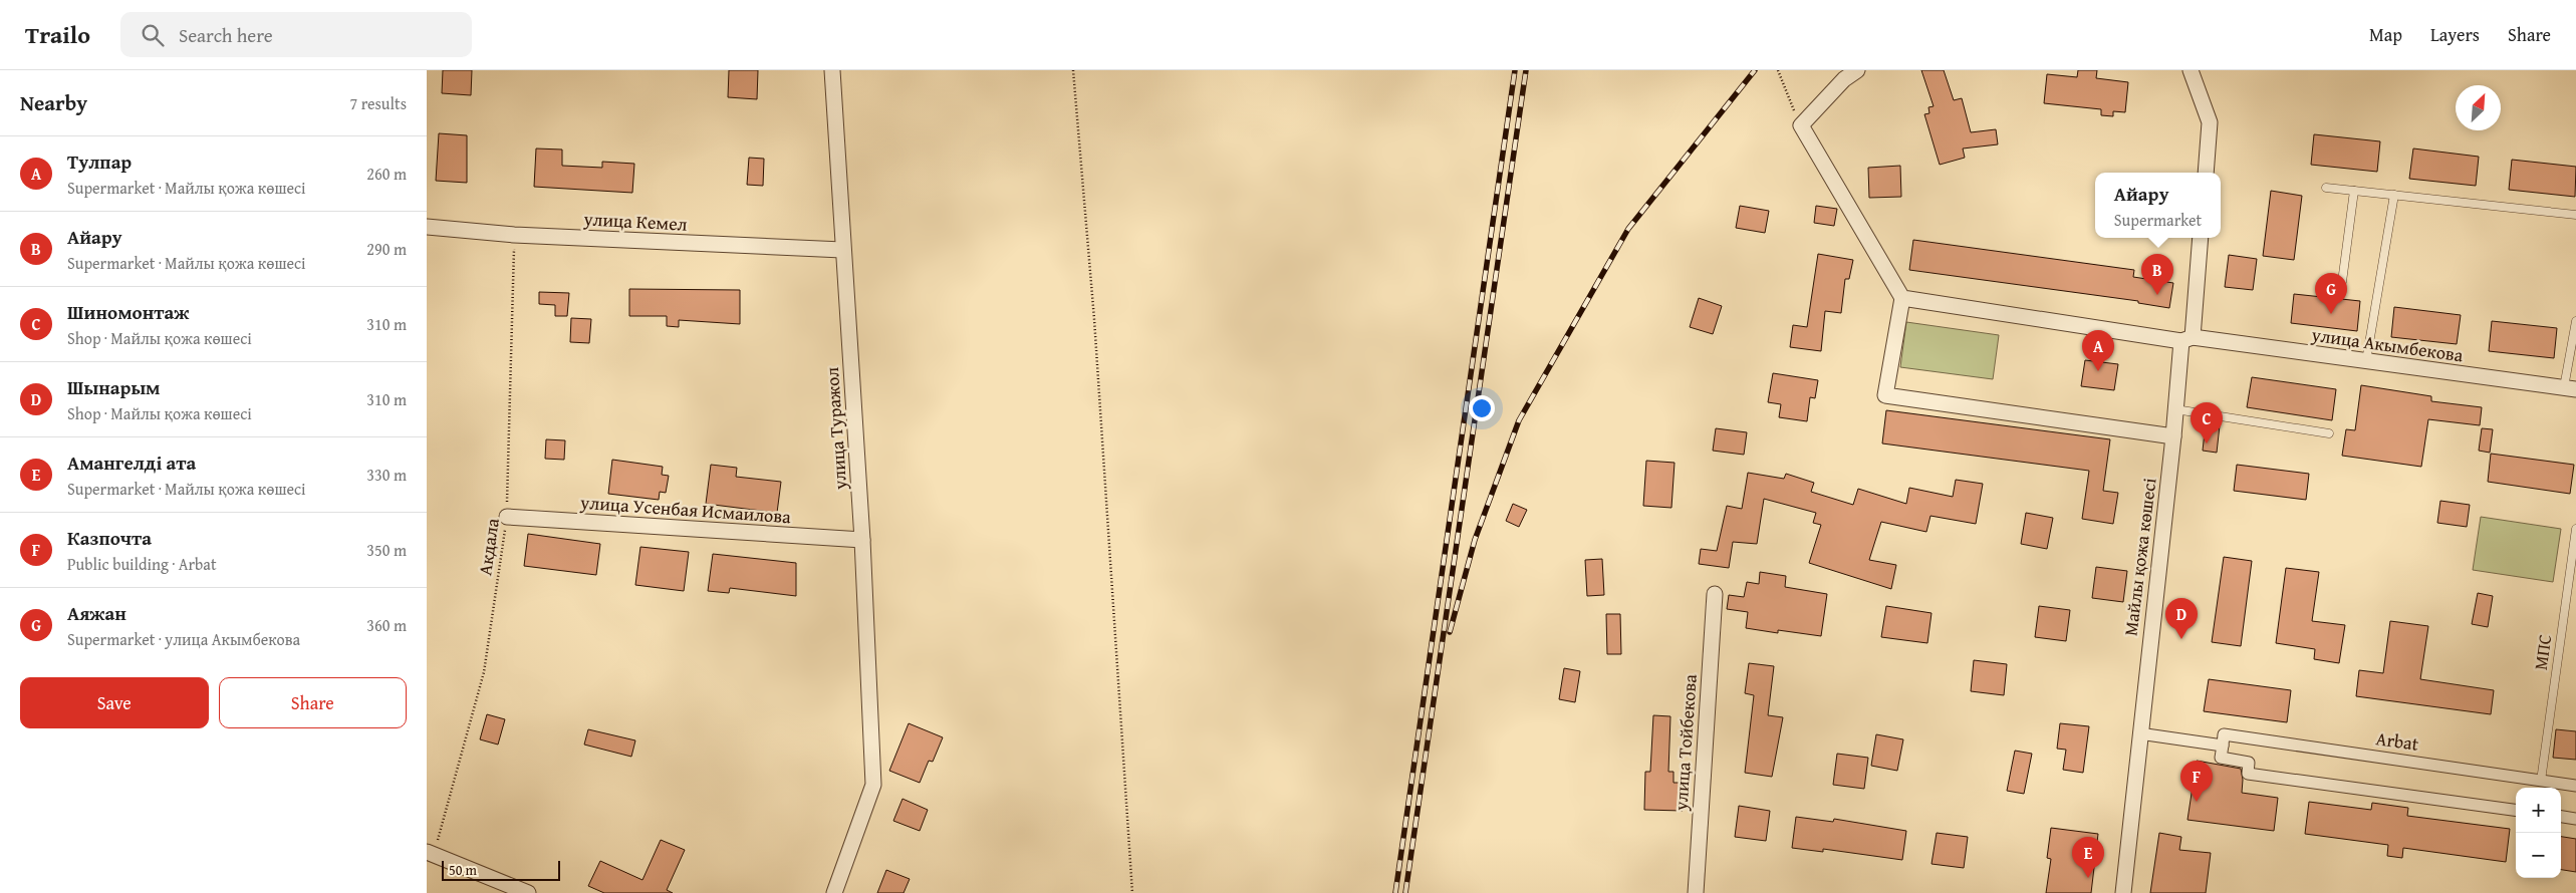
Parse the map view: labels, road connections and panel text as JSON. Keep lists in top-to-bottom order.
{
  "streets": {
    "street": [
      "улица Кемел",
      "улица Акымбекова",
      "улица Туражол",
      "улица Усенбая Исмаилова",
      "Майлы қожа көшесі",
      "Arbat",
      "улица Тойбекова"
    ],
    "lane": ["МПС"],
    "path": ["Акдала"]
  },
  "crossings": [
    ["улица Кемел", "улица Туражол"],
    ["улица Кемел", "Акдала"],
    ["улица Акымбекова", "Майлы қожа көшесі"],
    ["улица Туражол", "улица Усенбая Исмаилова"],
    ["улица Усенбая Исмаилова", "Акдала"],
    ["МПС", "Arbat"]
  ],
  "scale_bar": "50 m",
  "north": "top right",
  "page": {
    "header": "Trailo",
    "search": "Search here",
    "nav": ["Map", "Layers", "Share"],
    "heading": ["Nearby", "7 results"],
    "list": [
      {
        "mark": "A",
        "name": "Тулпар",
        "note": "Supermarket · Майлы қожа көшесі",
        "value": "260 m"
      },
      {
        "mark": "B",
        "name": "Айару",
        "note": "Supermarket · Майлы қожа көшесі",
        "value": "290 m"
      },
      {
        "mark": "C",
        "name": "Шиномонтаж",
        "note": "Shop · Майлы қожа көшесі",
        "value": "310 m"
      },
      {
        "mark": "D",
        "name": "Шынарым",
        "note": "Shop · Майлы қожа көшесі",
        "value": "310 m"
      },
      {
        "mark": "E",
        "name": "Амангелді ата",
        "note": "Supermarket · Майлы қожа көшесі",
        "value": "330 m"
      },
      {
        "mark": "F",
        "name": "Казпочта",
        "note": "Public building · Arbat",
        "value": "350 m"
      },
      {
        "mark": "G",
        "name": "Аяжан",
        "note": "Supermarket · улица Акымбекова",
        "value": "360 m"
      }
    ],
    "popup": ["Айару", "Supermarket"],
    "pins": [
      "B",
      "G",
      "A",
      "C",
      "D",
      "F",
      "E"
    ],
    "buttons": ["Save", "Share"],
    "map_buttons": ["+", "−"],
    "scale": "50 m"
  }
}
